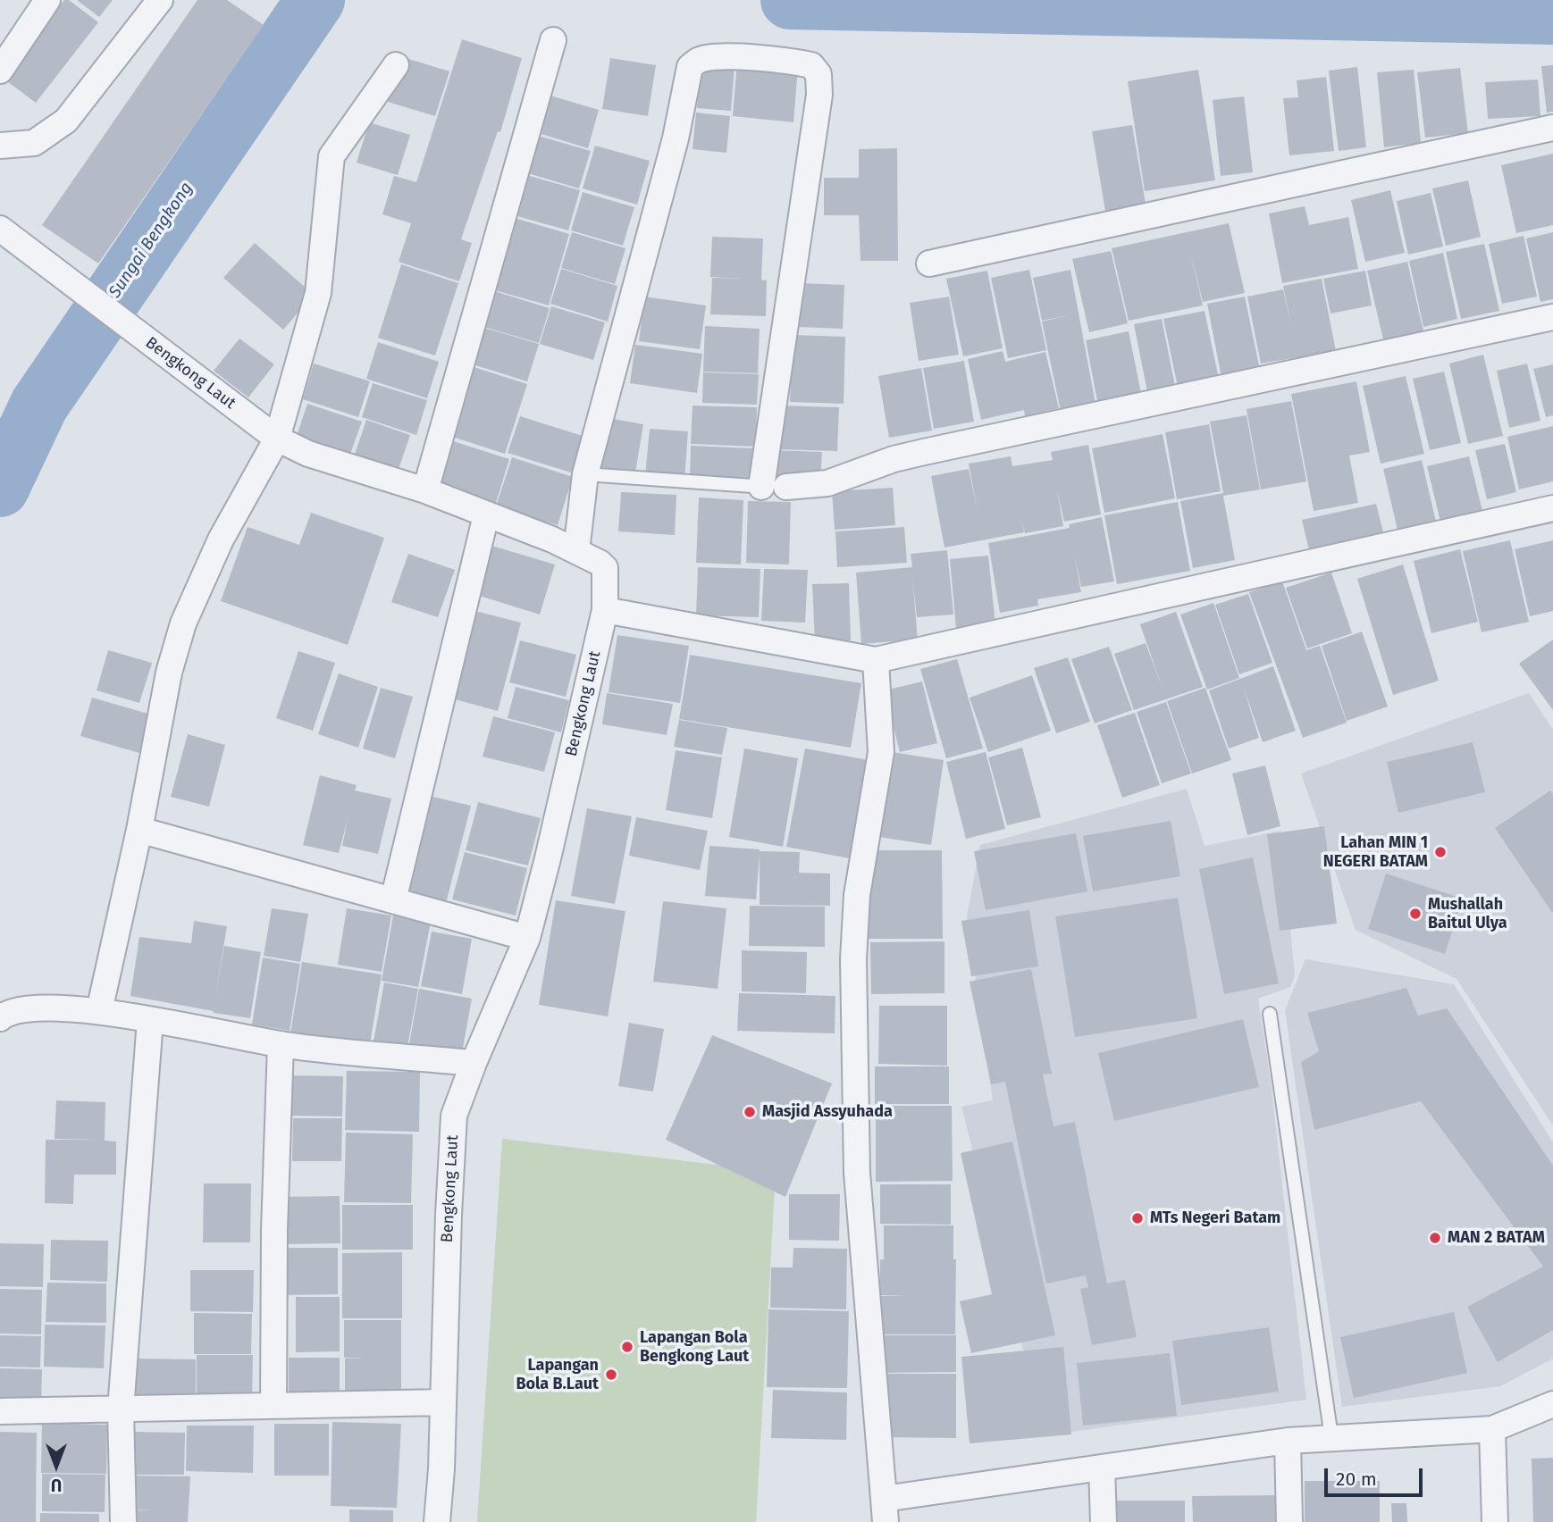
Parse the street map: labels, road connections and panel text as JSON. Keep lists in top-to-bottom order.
{
  "streets": {
    "street": ["Bengkong Laut"]
  },
  "water": ["Sungai Bengkong"],
  "places": [
    "Lahan MIN 1 NEGERI BATAM",
    "Mushallah Baitul Ulya",
    "Masjid Assyuhada",
    "MTs Negeri Batam",
    "MAN 2 BATAM",
    "Lapangan Bola Bengkong Laut",
    "Lapangan Bola B.Laut"
  ],
  "scale_bar": "20 m",
  "north": "bottom"
}
